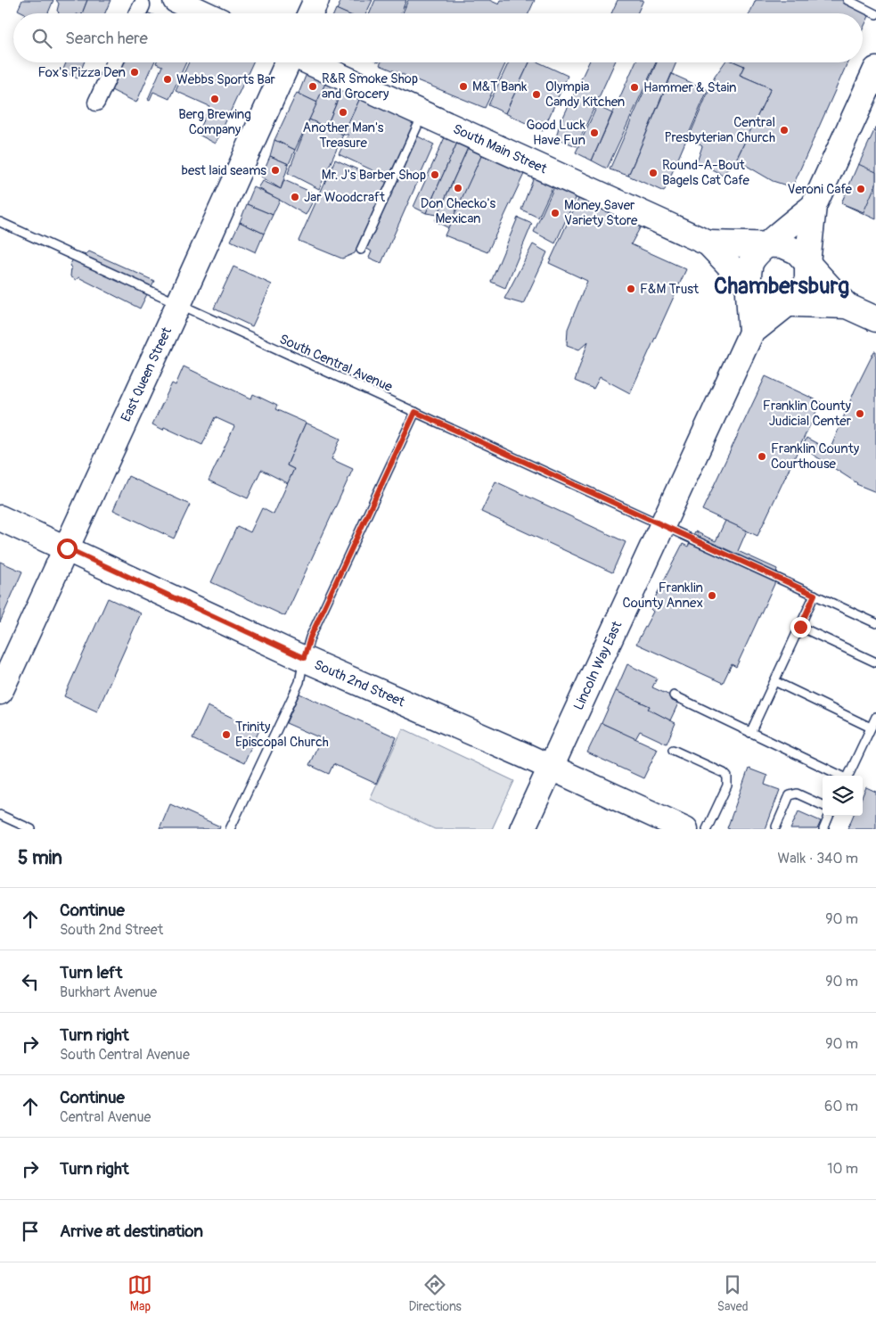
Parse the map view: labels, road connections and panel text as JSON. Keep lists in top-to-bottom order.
{
  "streets": {
    "main road": [
      "South Main Street",
      "East Queen Street",
      "Lincoln Way East",
      "South 2nd Street"
    ],
    "lane": ["South Central Avenue"]
  },
  "crossings": [
    ["South Main Street", "Lincoln Way East"],
    ["South Central Avenue", "East Queen Street"],
    ["South Central Avenue", "Lincoln Way East"],
    ["East Queen Street", "South 2nd Street"],
    ["Lincoln Way East", "South 2nd Street"]
  ],
  "districts": ["Chambersburg"],
  "places": [
    "Fox's Pizza Den",
    "Webbs Sports Bar",
    "R&R Smoke Shop and Grocery",
    "M&T Bank",
    "Hammer & Stain",
    "Olympia Candy Kitchen",
    "Berg Brewing Company",
    "Another Man's Treasure",
    "Central Presbyterian Church",
    "Good Luck Have Fun",
    "best laid seams",
    "Round-A-Bout Bagels Cat Cafe",
    "Mr. J's Barber Shop",
    "Don Checko's Mexican",
    "Veroni Cafe",
    "Jar Woodcraft",
    "Money Saver Variety Store",
    "F&M Trust",
    "Franklin County Judicial Center",
    "Franklin County Courthouse",
    "Franklin County Annex",
    "Trinity Episcopal Church"
  ],
  "page": {
    "search": "Search here",
    "heading": ["5 min", "Walk · 340 m"],
    "list": [
      ["Continue", "South 2nd Street", "90 m"],
      ["Turn left", "Burkhart Avenue", "90 m"],
      ["Turn right", "South Central Avenue", "90 m"],
      ["Continue", "Central Avenue", "60 m"],
      ["Turn right", "10 m"],
      "Arrive at destination"
    ],
    "nav": ["Map", "Directions", "Saved"]
  }
}
